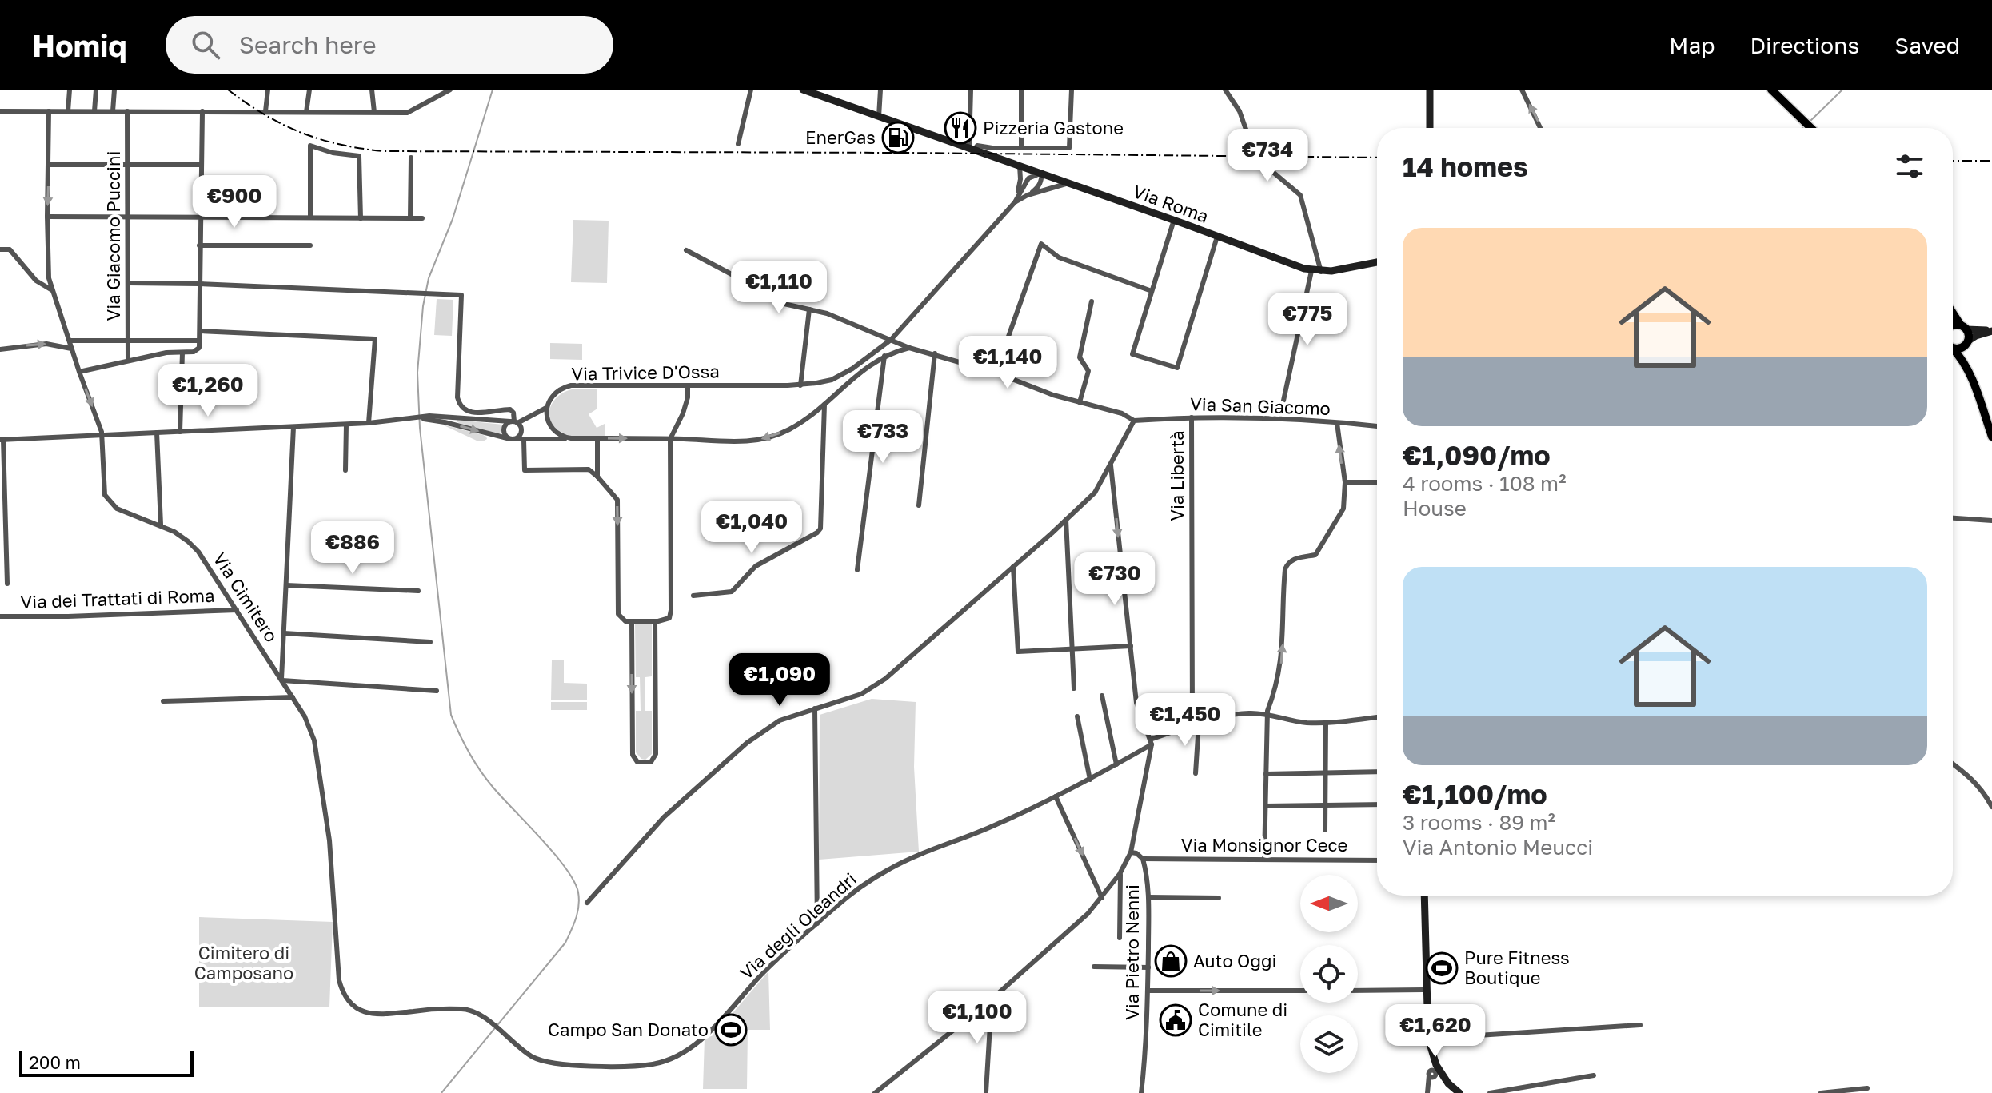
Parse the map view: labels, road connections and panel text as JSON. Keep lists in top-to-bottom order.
{
  "streets": {
    "street": [
      "Via Roma",
      "Via Giacomo Puccini",
      "Via Trivice D'Ossa",
      "Via San Giacomo",
      "Via Libertà",
      "Via Cimitero",
      "Via dei Trattati di Roma",
      "Via Monsignor Cece",
      "Via degli Oleandri",
      "Via Pietro Nenni"
    ]
  },
  "crossings": [
    ["Via Roma", "Via Trivice D'Ossa"],
    ["Via San Giacomo", "Via Libertà"],
    ["Via Libertà", "Via degli Oleandri"],
    ["Via Cimitero", "Via dei Trattati di Roma"],
    ["Via Cimitero", "Via degli Oleandri"],
    ["Via Monsignor Cece", "Via Pietro Nenni"]
  ],
  "parks": ["Cimitero di Camposano"],
  "places": {
    "restaurant": ["Pizzeria Gastone"],
    "fuel station": ["EnerGas"],
    "shop": ["Auto Oggi"],
    "sports": ["Pure Fitness Boutique", "Campo San Donato"],
    "public building": ["Comune di Cimitile"]
  },
  "scale_bar": "200 m",
  "north": "left",
  "page": {
    "header": "Homiq",
    "search": "Search here",
    "nav": ["Map", "Directions", "Saved"],
    "heading": "14 homes",
    "price": [
      "€734",
      "€900",
      "€1,110",
      "€775",
      "€1,140",
      "€1,260",
      "€733",
      "€1,040",
      "€886",
      "€730",
      "€1,090",
      "€1,450",
      "€1,100",
      "€1,620"
    ],
    "list": [
      {
        "name": "€1,090/mo",
        "note": "4 rooms · 108 m² · House"
      },
      {
        "name": "€1,100/mo",
        "note": "3 rooms · 89 m² · Via Antonio Meucci"
      }
    ],
    "scale": "200 m"
  }
}
